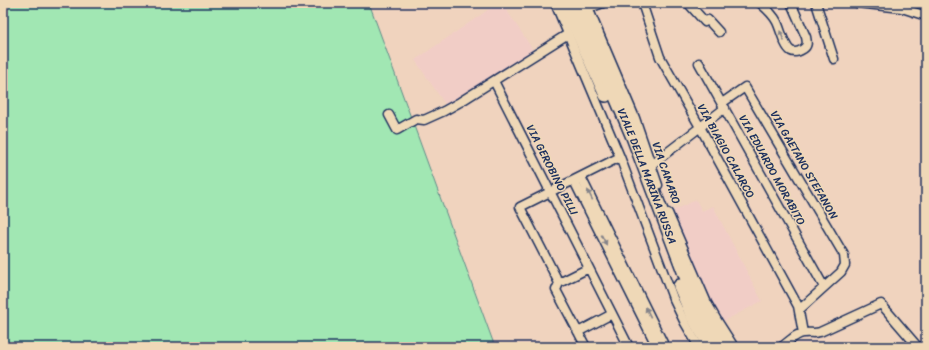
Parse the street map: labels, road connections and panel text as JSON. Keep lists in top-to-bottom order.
{
  "streets": {
    "main road": ["VIALE DELLA MARINA RUSSA"],
    "street": [
      "VIA BIAGIO CALARCO",
      "VIA GAETANO STEFANON",
      "VIA GEROBINO PILLI",
      "VIA EDUARDO MORABITO",
      "VIA CAMARO"
    ]
  },
  "crossings": [
    ["VIA GAETANO STEFANON", "VIA EDUARDO MORABITO"]
  ]
}
